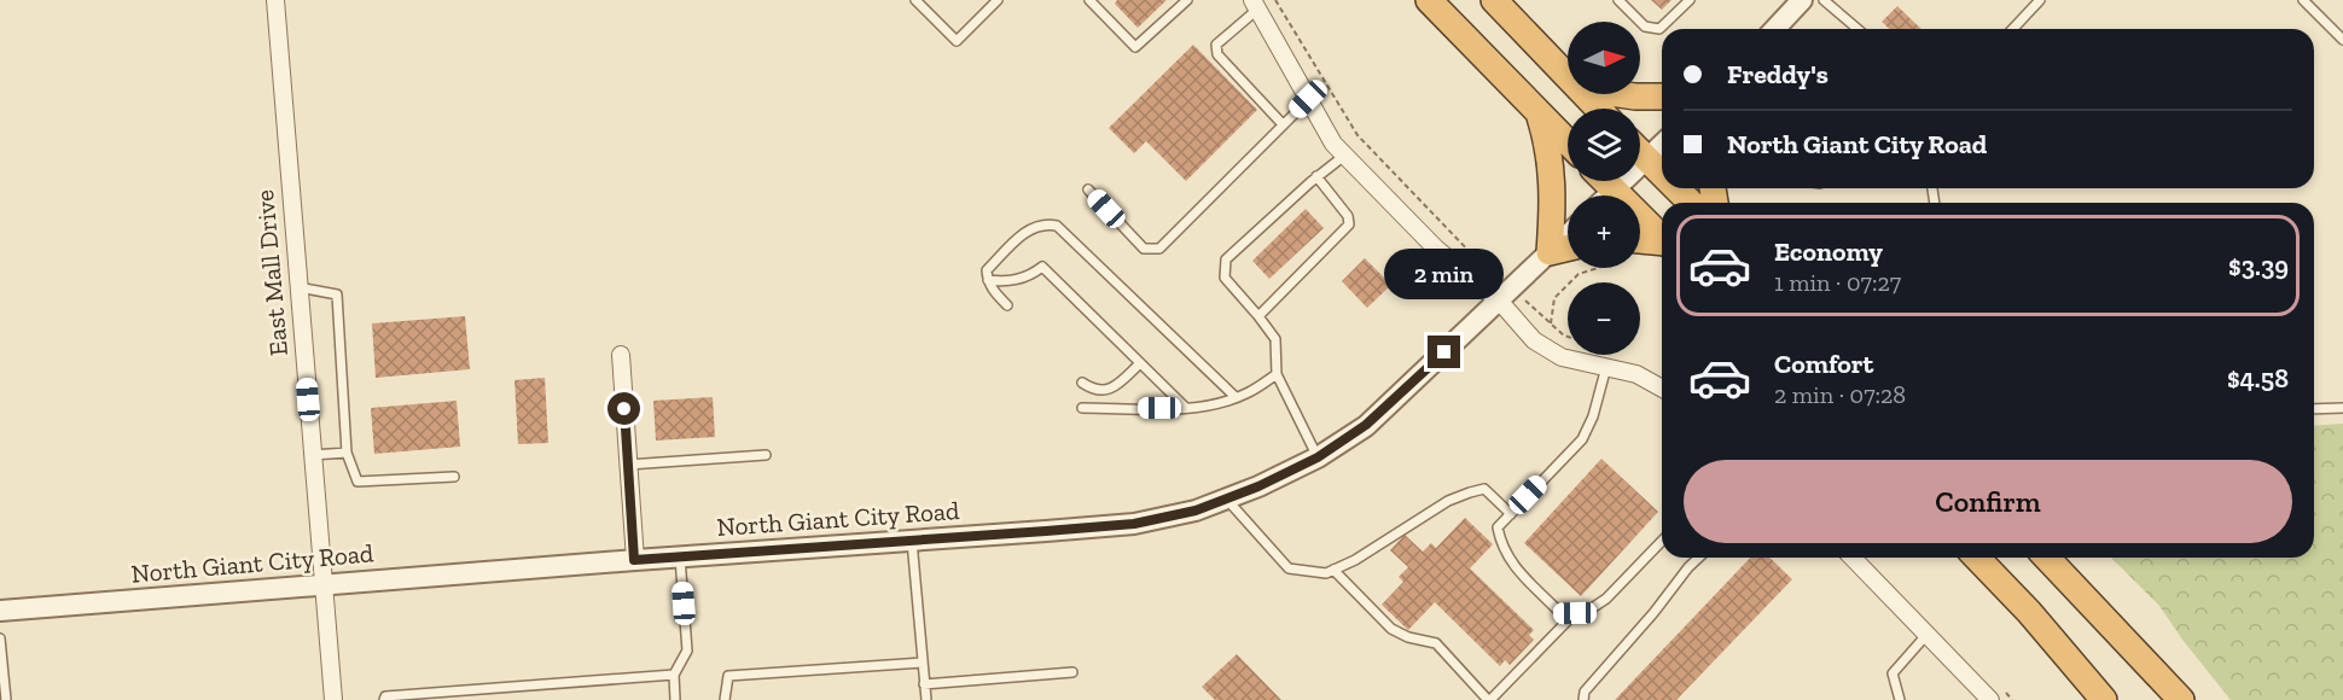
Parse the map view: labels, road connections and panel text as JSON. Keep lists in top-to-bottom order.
{
  "streets": {
    "street": ["East Mall Drive", "North Giant City Road"]
  },
  "crossings": [
    ["East Mall Drive", "North Giant City Road"]
  ],
  "north": "right",
  "page": {
    "map_buttons": ["+", "−"],
    "banner": ["Freddy's", "North Giant City Road"],
    "list": [
      {
        "name": "Economy",
        "note": "1 min · 07:27",
        "value": "$3.39"
      },
      {
        "name": "Comfort",
        "note": "2 min · 07:28",
        "value": "$4.58"
      }
    ],
    "bubble": "2 min",
    "buttons": "Confirm"
  }
}
